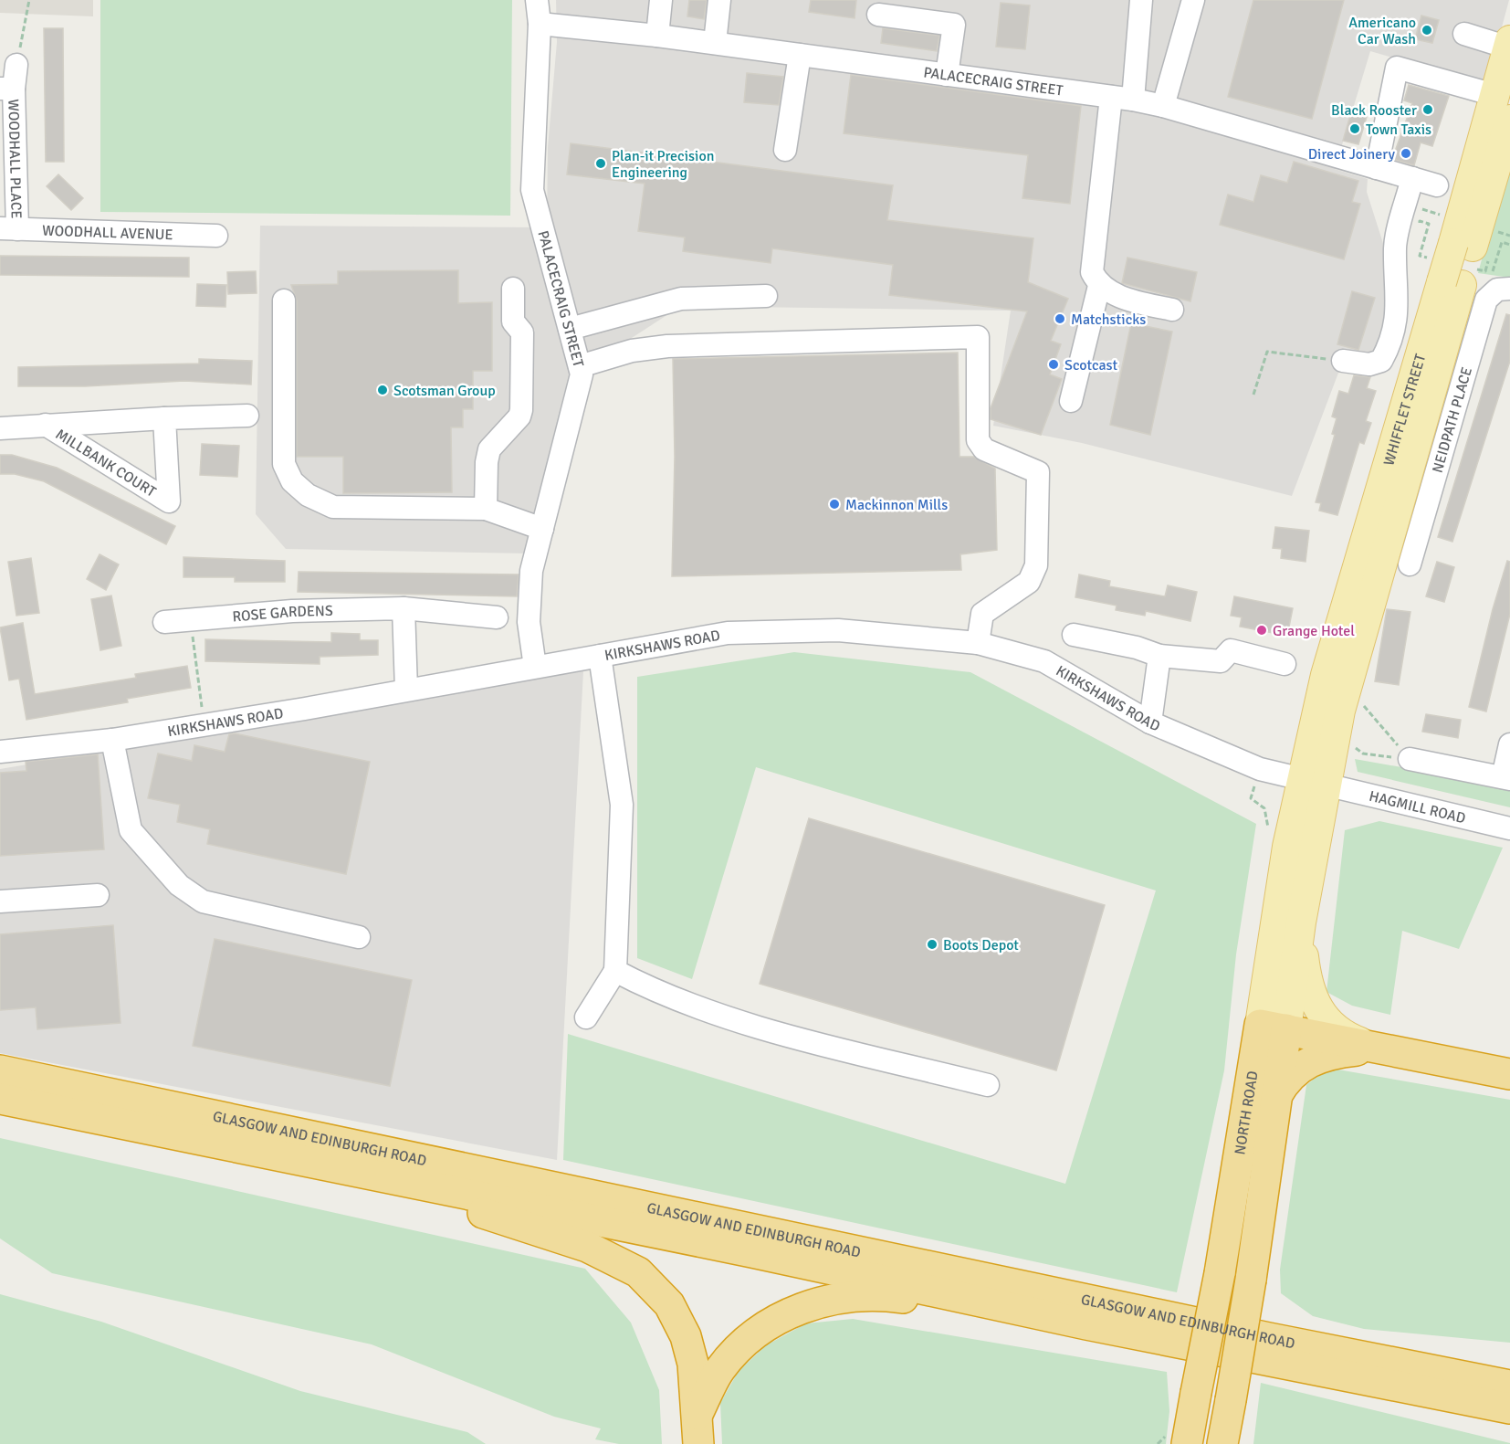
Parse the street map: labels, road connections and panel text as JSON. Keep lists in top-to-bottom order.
{
  "streets": {
    "highway": ["NORTH ROAD", "GLASGOW AND EDINBURGH ROAD"],
    "main road": ["WHIFFLET STREET"],
    "street": [
      "PALACECRAIG STREET",
      "WOODHALL PLACE",
      "WOODHALL AVENUE",
      "NEIDPATH PLACE",
      "MILLBANK COURT",
      "ROSE GARDENS",
      "KIRKSHAWS ROAD",
      "HAGMILL ROAD"
    ]
  },
  "crossings": [
    ["PALACECRAIG STREET", "KIRKSHAWS ROAD"],
    ["WOODHALL PLACE", "WOODHALL AVENUE"],
    ["WHIFFLET STREET", "KIRKSHAWS ROAD"],
    ["WHIFFLET STREET", "HAGMILL ROAD"],
    ["WHIFFLET STREET", "NORTH ROAD"],
    ["KIRKSHAWS ROAD", "HAGMILL ROAD"],
    ["KIRKSHAWS ROAD", "NORTH ROAD"],
    ["HAGMILL ROAD", "NORTH ROAD"]
  ],
  "places": [
    "Americano Car Wash",
    "Black Rooster",
    "Town Taxis",
    "Direct Joinery",
    "Plan-it Precision Engineering",
    "Matchsticks",
    "Scotcast",
    "Scotsman Group",
    "Mackinnon Mills",
    "Grange Hotel",
    "Boots Depot"
  ]
}
